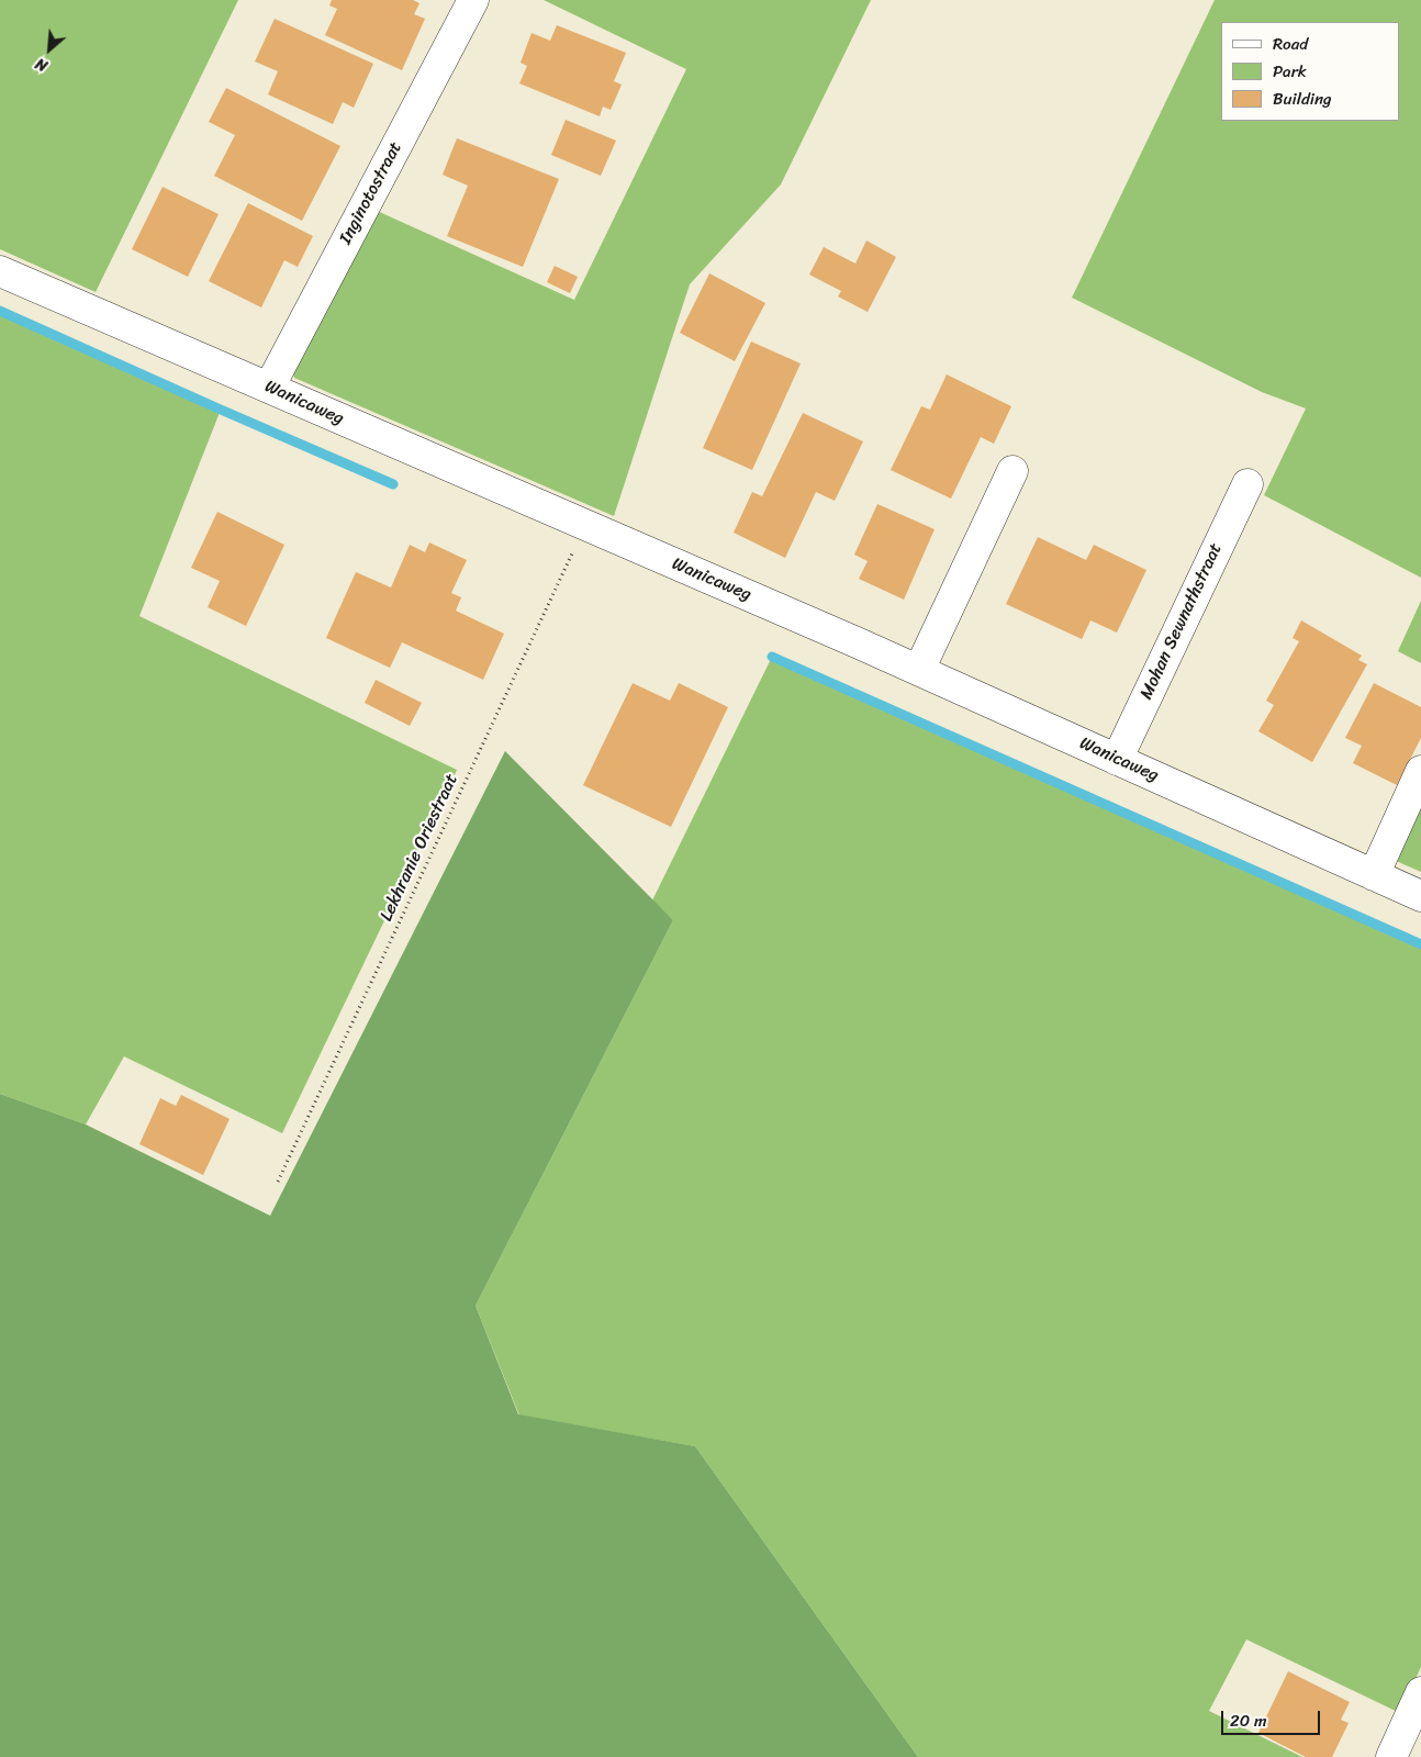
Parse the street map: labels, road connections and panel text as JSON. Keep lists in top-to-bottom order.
{
  "streets": {
    "street": ["Inginotostraat", "Wanicaweg", "Mohan Sewnathstraat"],
    "path": ["Lekhranie Oriestraat"]
  },
  "crossings": [
    ["Inginotostraat", "Wanicaweg"],
    ["Wanicaweg", "Mohan Sewnathstraat"],
    ["Wanicaweg", "Lekhranie Oriestraat"]
  ],
  "legend": ["Road", "Park", "Building"],
  "scale_bar": "20 m",
  "north": "bottom left"
}
